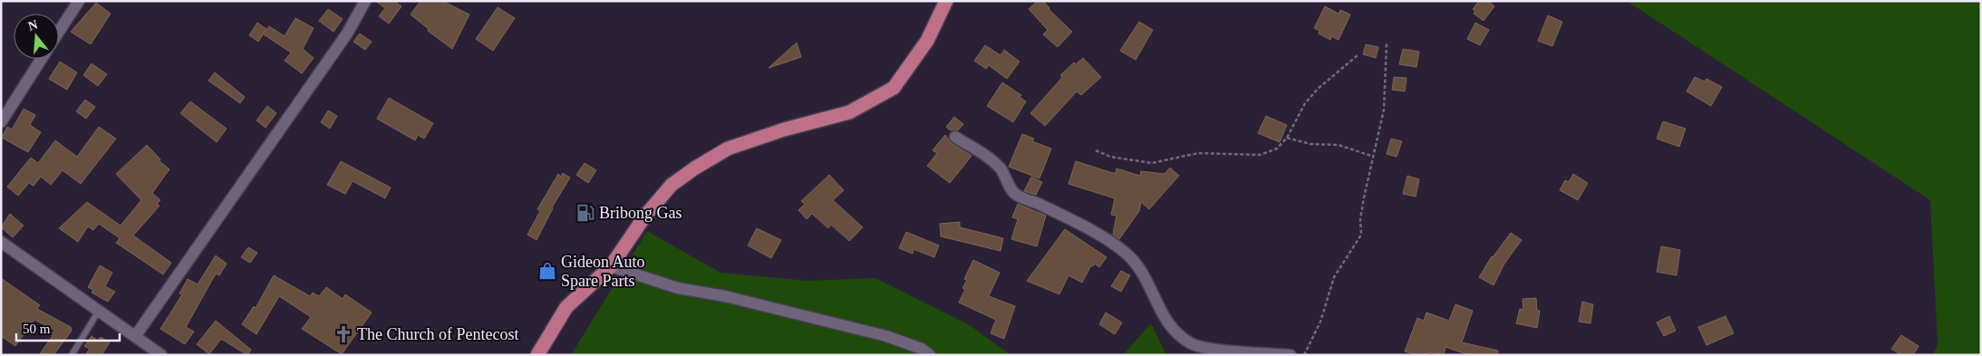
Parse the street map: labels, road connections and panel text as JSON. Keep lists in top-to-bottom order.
{
  "places": {
    "fuel station": ["Bribong Gas"],
    "shop": ["Gideon Auto Spare Parts"],
    "church": ["The Church of Pentecost"]
  },
  "scale_bar": "50 m",
  "north": "top"
}
